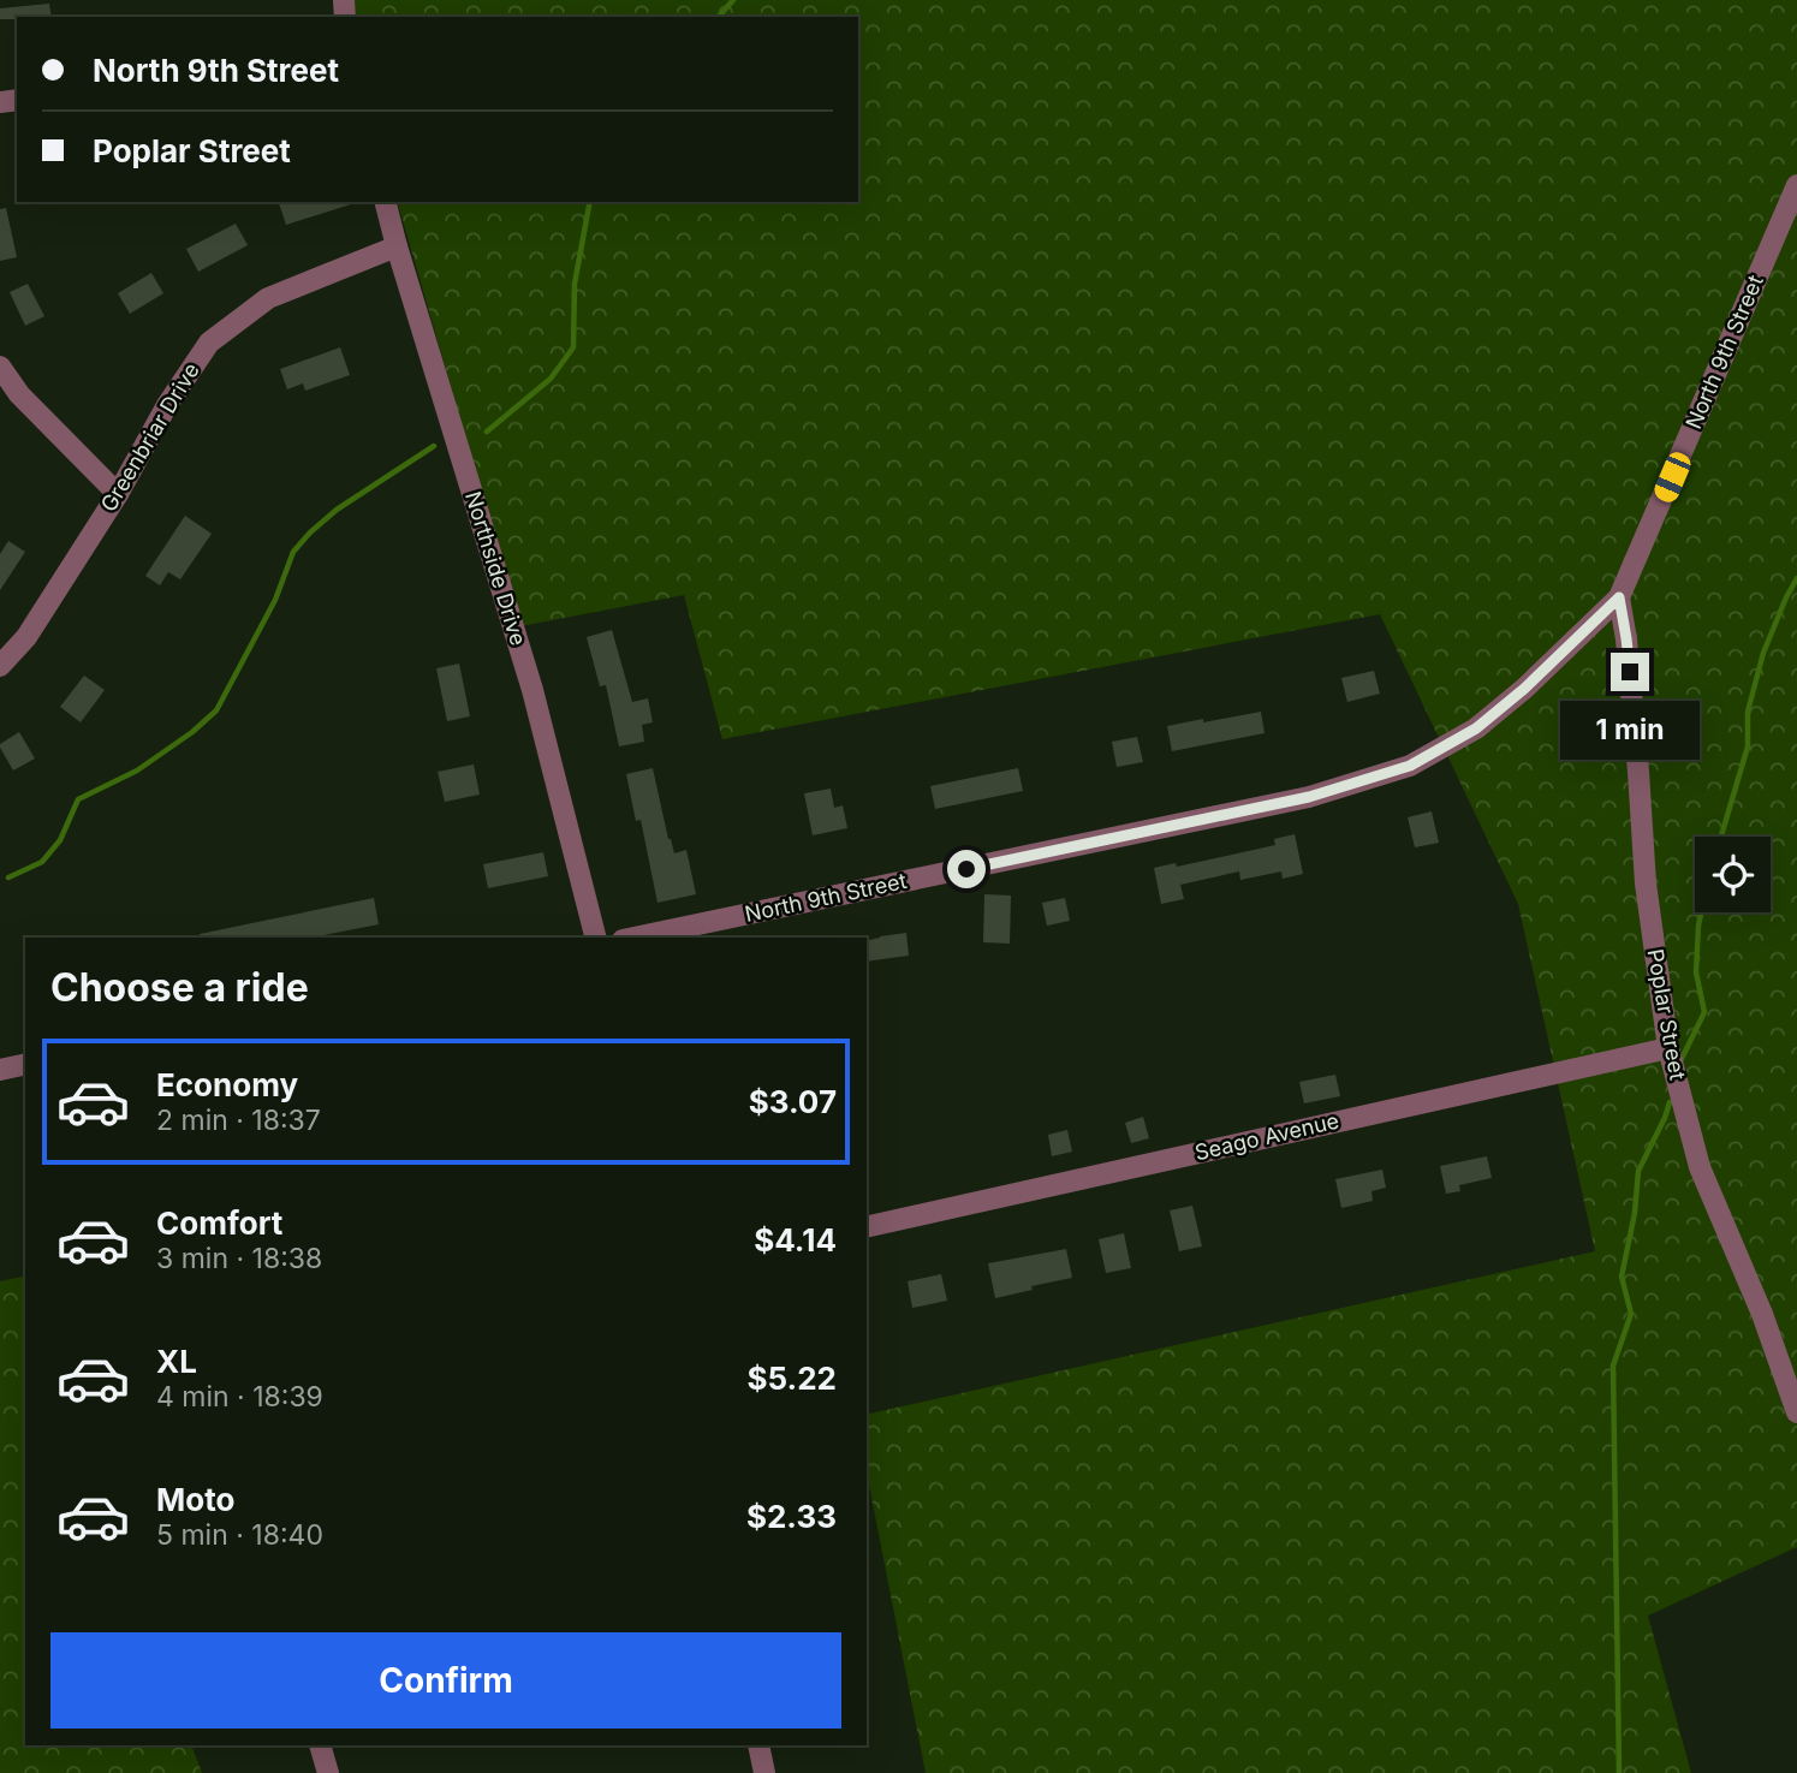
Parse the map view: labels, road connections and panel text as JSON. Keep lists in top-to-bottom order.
{
  "streets": {
    "street": [
      "North 9th Street",
      "Greenbriar Drive",
      "Northside Drive",
      "Poplar Street",
      "Seago Avenue"
    ]
  },
  "crossings": [
    ["North 9th Street", "Poplar Street"],
    ["Greenbriar Drive", "Northside Drive"],
    ["Poplar Street", "Seago Avenue"]
  ],
  "page": {
    "banner": ["North 9th Street", "Poplar Street"],
    "bubble": "1 min",
    "heading": "Choose a ride",
    "list": [
      {
        "name": "Economy",
        "note": "2 min · 18:37",
        "value": "$3.07"
      },
      {
        "name": "Comfort",
        "note": "3 min · 18:38",
        "value": "$4.14"
      },
      {
        "name": "XL",
        "note": "4 min · 18:39",
        "value": "$5.22"
      },
      {
        "name": "Moto",
        "note": "5 min · 18:40",
        "value": "$2.33"
      }
    ],
    "buttons": "Confirm"
  }
}
